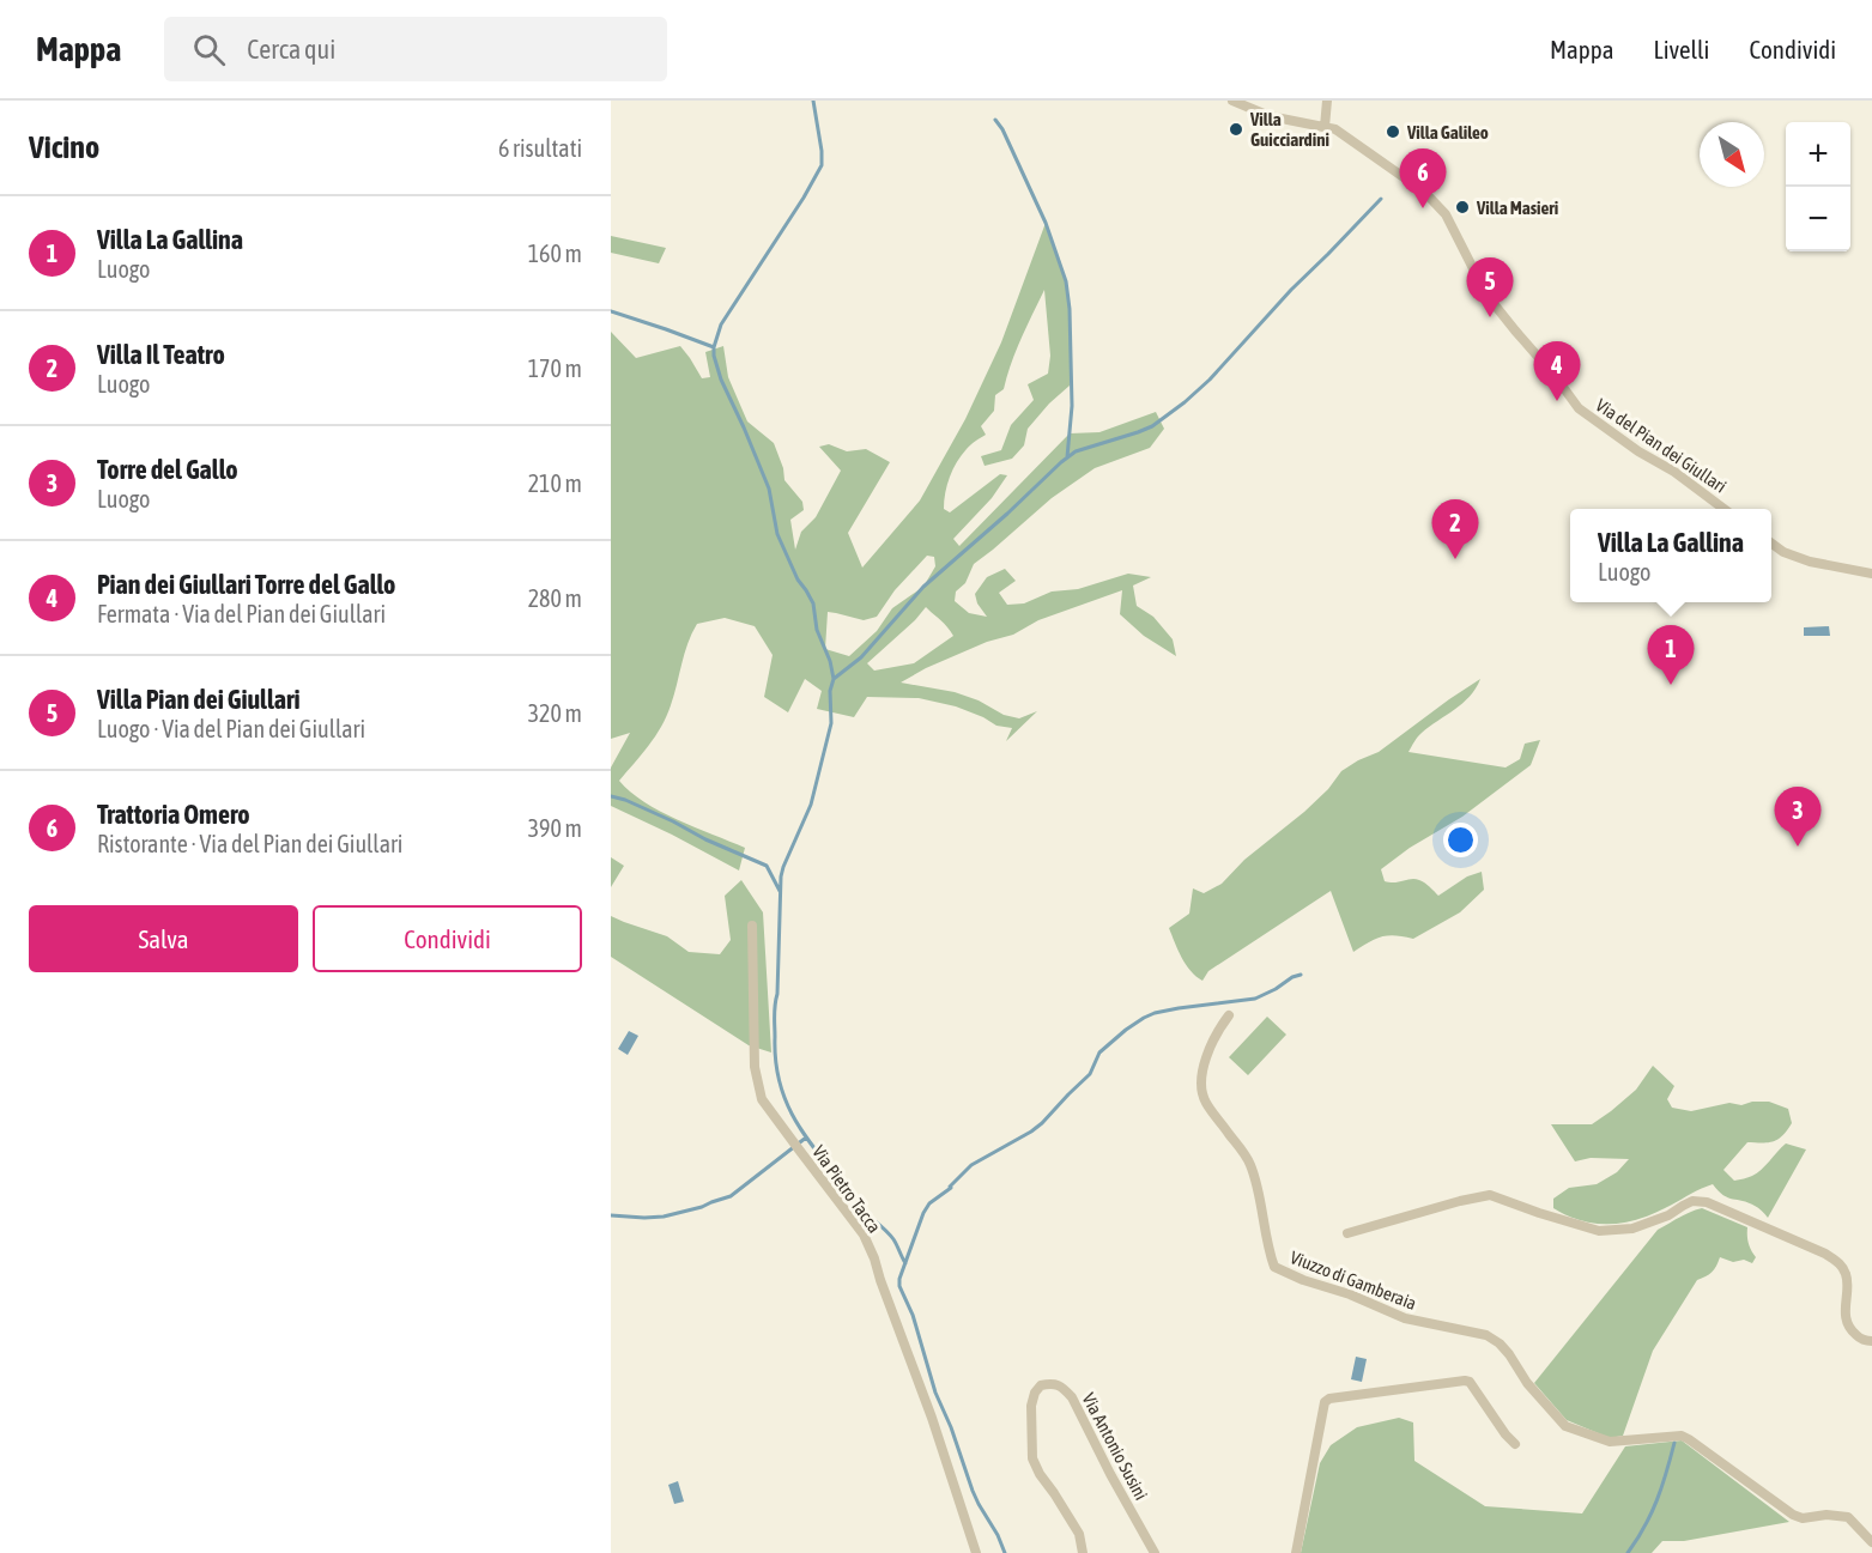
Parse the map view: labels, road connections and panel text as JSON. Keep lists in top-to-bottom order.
{
  "streets": {
    "street": [
      "Via del Pian dei Giullari",
      "Via Pietro Tacca",
      "Viuzzo di Gamberaia",
      "Via Antonio Susini"
    ]
  },
  "places": ["Villa Guicciardini", "Villa Galileo", "Villa Masieri"],
  "north": "bottom right",
  "page": {
    "header": "Mappa",
    "search": "Cerca qui",
    "nav": ["Mappa", "Livelli", "Condividi"],
    "heading": ["Vicino", "6 risultati"],
    "map_buttons": ["+", "−"],
    "pins": [
      "6",
      "5",
      "4",
      "2",
      "1",
      "3"
    ],
    "list": [
      {
        "mark": "1",
        "name": "Villa La Gallina",
        "note": "Luogo",
        "value": "160 m"
      },
      {
        "mark": "2",
        "name": "Villa Il Teatro",
        "note": "Luogo",
        "value": "170 m"
      },
      {
        "mark": "3",
        "name": "Torre del Gallo",
        "note": "Luogo",
        "value": "210 m"
      },
      {
        "mark": "4",
        "name": "Pian dei Giullari Torre del Gallo",
        "note": "Fermata · Via del Pian dei Giullari",
        "value": "280 m"
      },
      {
        "mark": "5",
        "name": "Villa Pian dei Giullari",
        "note": "Luogo · Via del Pian dei Giullari",
        "value": "320 m"
      },
      {
        "mark": "6",
        "name": "Trattoria Omero",
        "note": "Ristorante · Via del Pian dei Giullari",
        "value": "390 m"
      }
    ],
    "popup": ["Villa La Gallina", "Luogo"],
    "buttons": ["Salva", "Condividi"]
  }
}
